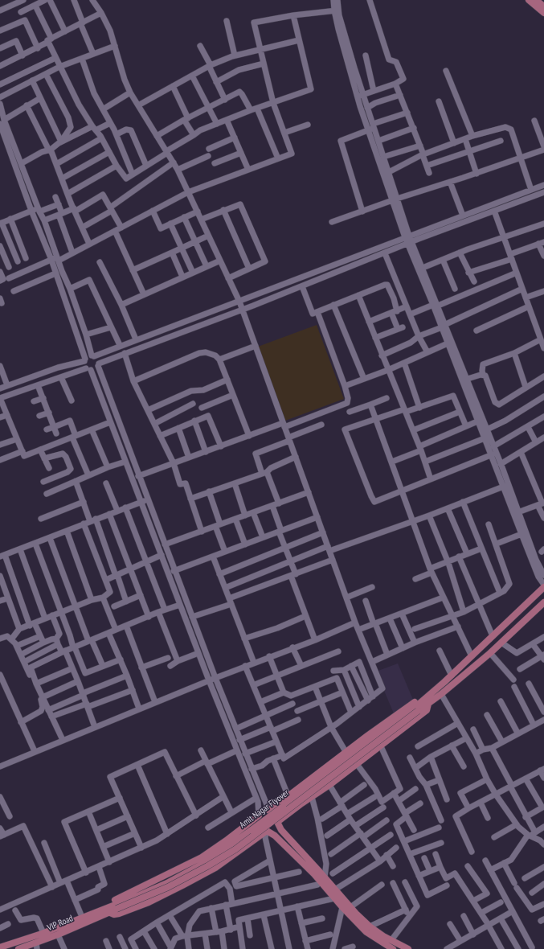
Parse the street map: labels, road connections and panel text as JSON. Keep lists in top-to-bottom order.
{
  "streets": {
    "main road": ["Amit Nagar Flyover", "VIP Road"]
  },
  "crossings": [
    ["Amit Nagar Flyover", "VIP Road"]
  ]
}
